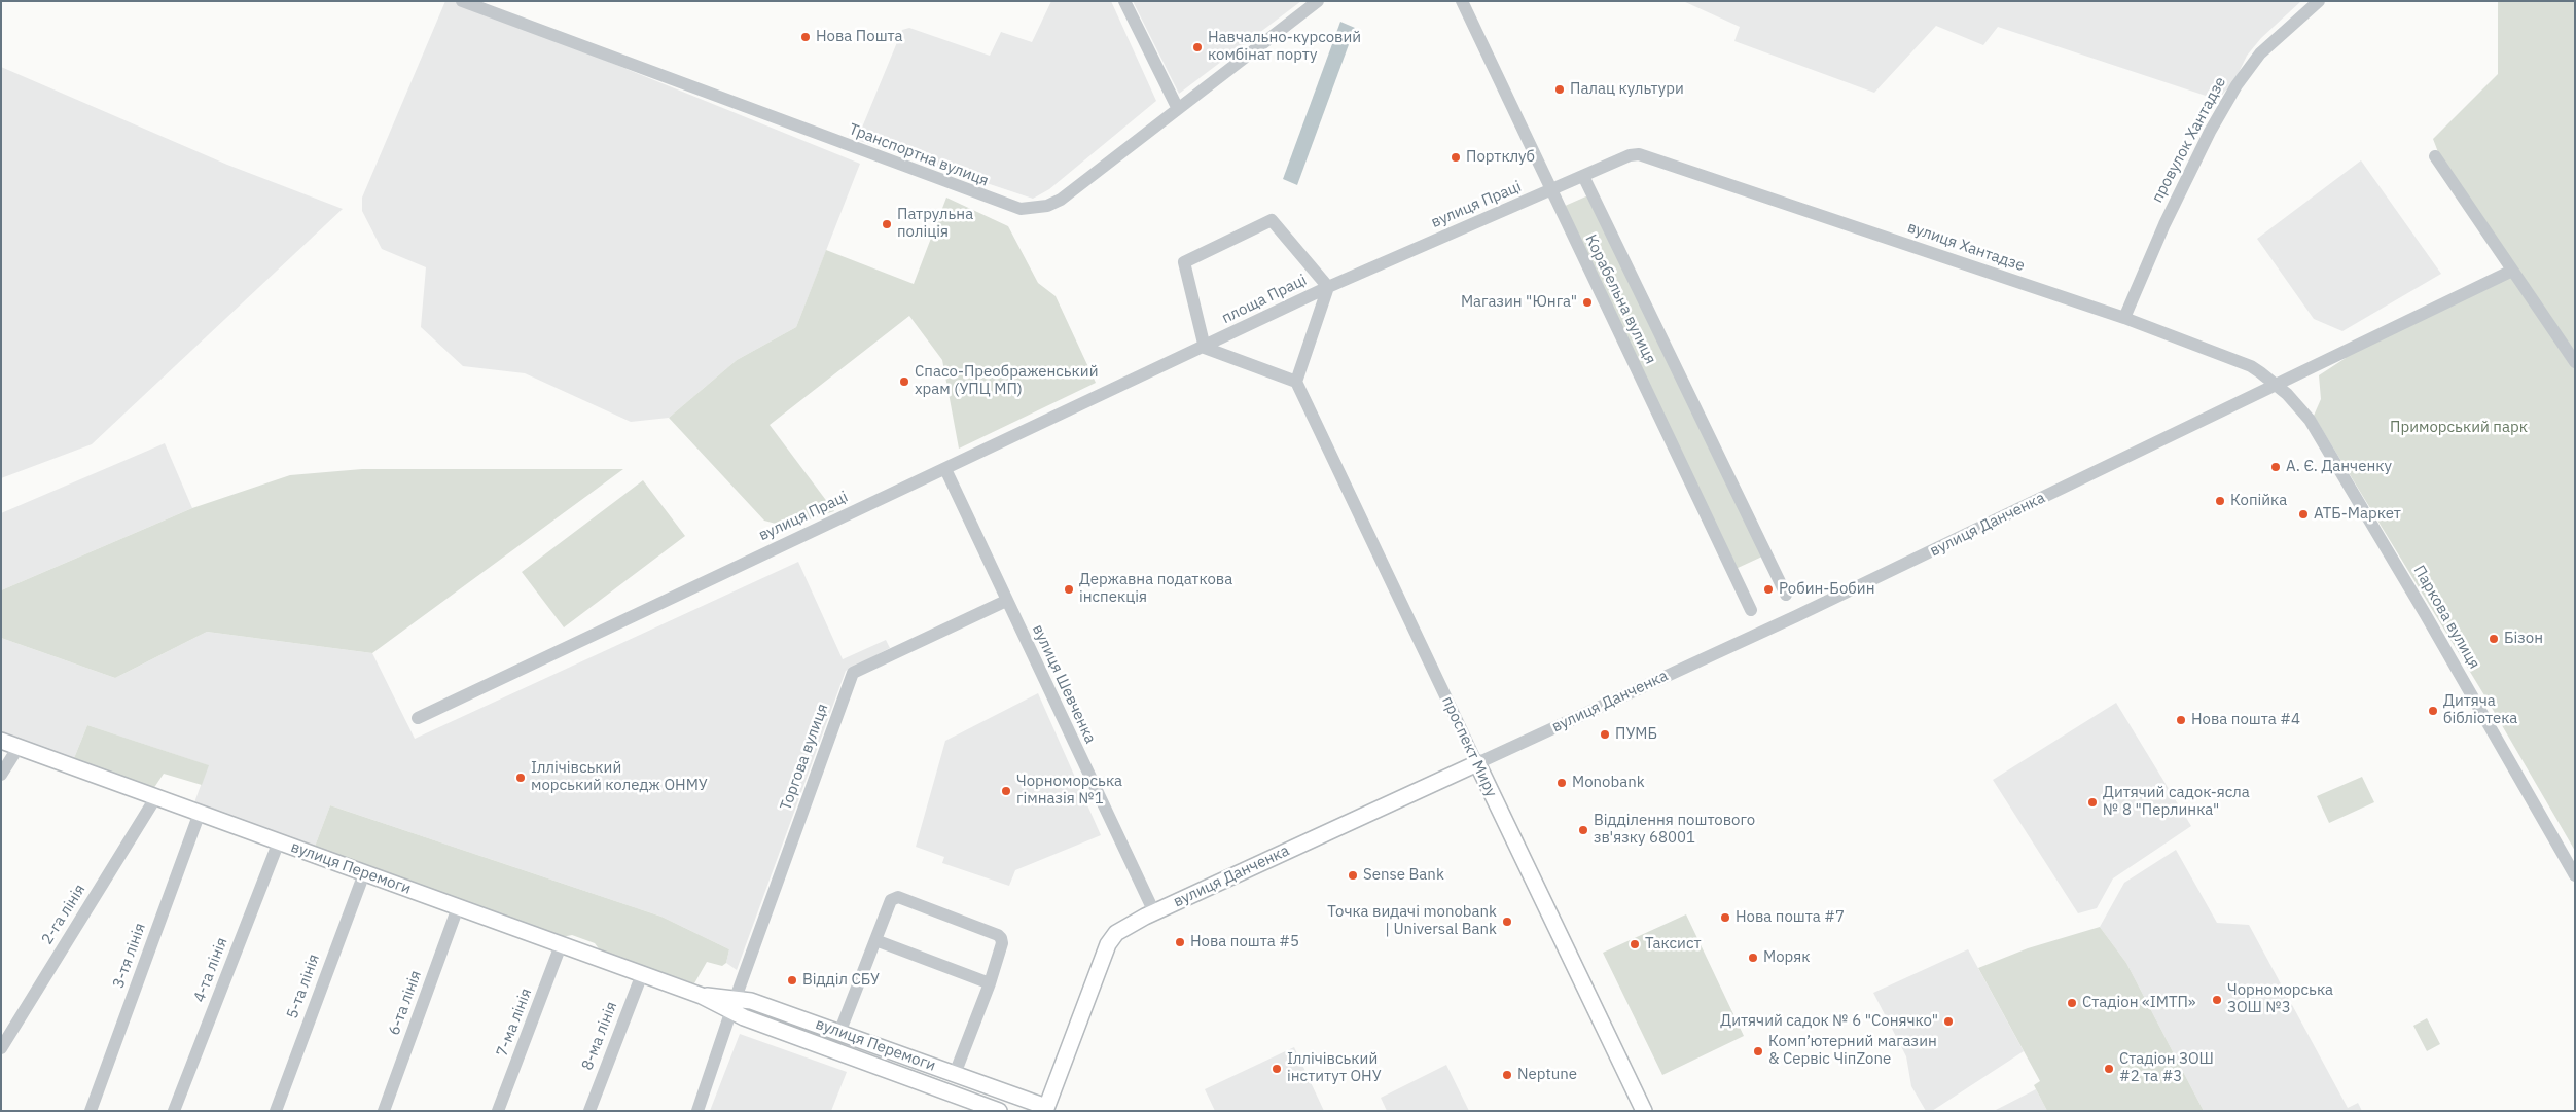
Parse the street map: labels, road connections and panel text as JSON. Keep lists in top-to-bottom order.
{
  "streets": {
    "main road": ["вулиця Данченка", "проспект Миру", "вулиця Перемоги"],
    "street": [
      "провулок Хантадзе",
      "Транспортна вулиця",
      "вулиця Праці",
      "вулиця Хантадзе",
      "площа Праці",
      "Корабельна вулиця",
      "Паркова вулиця",
      "вулиця Шевченка",
      "Торгова вулиця",
      "2-га лінія",
      "3-тя лінія",
      "4-та лінія",
      "5-та лінія",
      "6-та лінія",
      "7-ма лінія",
      "8-ма лінія"
    ]
  },
  "crossings": [
    ["провулок Хантадзе", "вулиця Хантадзе"],
    ["вулиця Праці", "вулиця Хантадзе"],
    ["вулиця Праці", "площа Праці"],
    ["вулиця Праці", "Корабельна вулиця"],
    ["вулиця Праці", "вулиця Шевченка"],
    ["вулиця Хантадзе", "вулиця Данченка"],
    ["вулиця Хантадзе", "Паркова вулиця"],
    ["площа Праці", "проспект Миру"],
    ["вулиця Данченка", "Паркова вулиця"],
    ["вулиця Данченка", "вулиця Шевченка"],
    ["вулиця Данченка", "проспект Миру"],
    ["вулиця Данченка", "вулиця Перемоги"],
    ["вулиця Шевченка", "Торгова вулиця"],
    ["Торгова вулиця", "вулиця Перемоги"],
    ["вулиця Перемоги", "2-га лінія"],
    ["вулиця Перемоги", "3-тя лінія"],
    ["вулиця Перемоги", "4-та лінія"],
    ["вулиця Перемоги", "5-та лінія"],
    ["вулиця Перемоги", "6-та лінія"],
    ["вулиця Перемоги", "7-ма лінія"],
    ["вулиця Перемоги", "8-ма лінія"]
  ],
  "parks": ["Приморський парк"],
  "places": [
    "Нова Пошта",
    "Навчально-курсовий комбінат порту",
    "Палац культури",
    "Портклуб",
    "Патрульна поліція",
    "Магазин \"Юнга\"",
    "Спасо-Преображенський храм (УПЦ МП)",
    "А. Є. Данченку",
    "Копійка",
    "АТБ-Маркет",
    "Державна податкова інспекція",
    "Робин-Бобин",
    "Бізон",
    "Дитяча бібліотека",
    "Нова пошта #4",
    "ПУМБ",
    "Іллічівський морський коледж ОНМУ",
    "Monobank",
    "Чорноморська гімназія №1",
    "Дитячий садок-ясла № 8 \"Перлинка\"",
    "Відділення поштового зв'язку 68001",
    "Sense Bank",
    "Нова пошта #7",
    "Точка видачі monobank | Universal Bank",
    "Нова пошта #5",
    "Таксист",
    "Моряк",
    "Відділ СБУ",
    "Чорноморська ЗОШ №3",
    "Стадіон «ІМТП»",
    "Дитячий садок № 6 \"Сонячко\"",
    "Комп’ютерний магазин & Сервіс ЧіпZone",
    "Іллічівський інститут ОНУ",
    "Стадіон ЗОШ #2 та #3",
    "Neptune"
  ]
}
